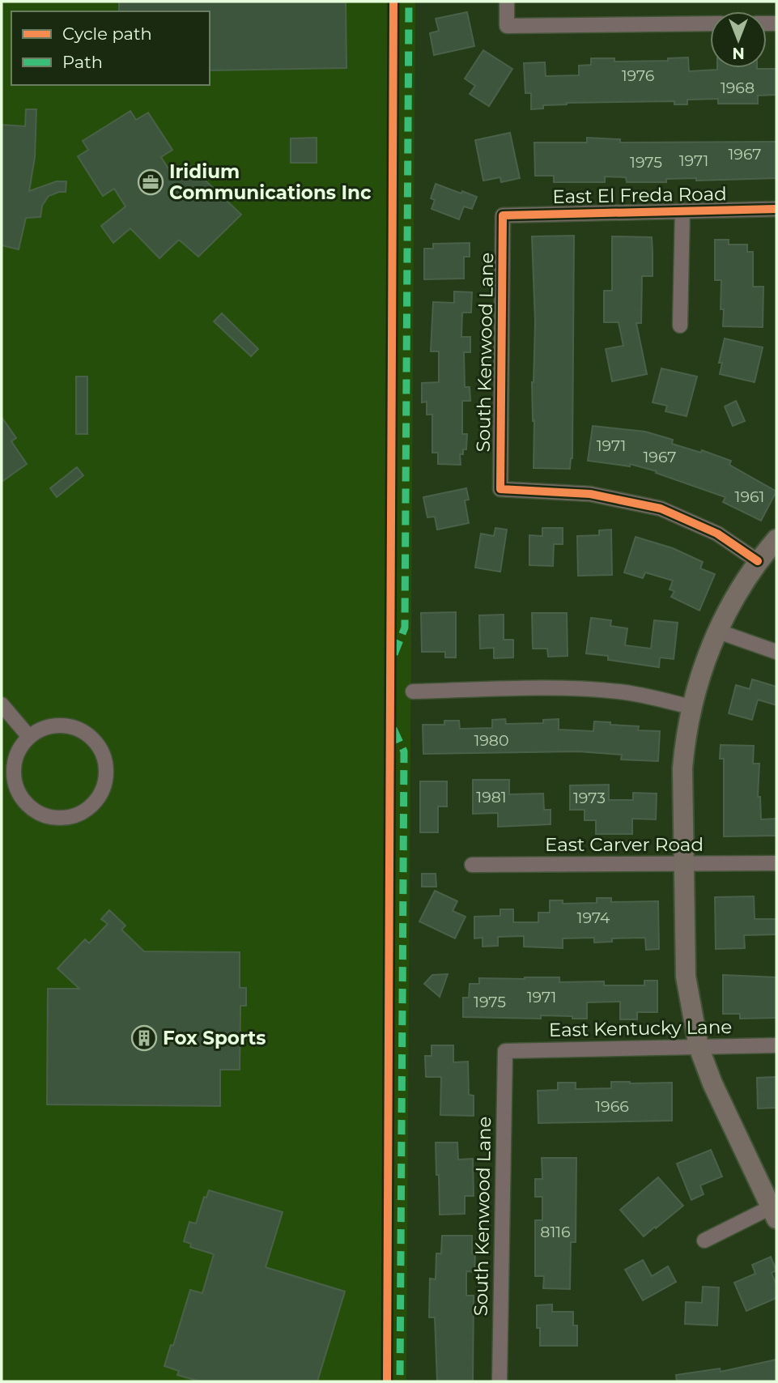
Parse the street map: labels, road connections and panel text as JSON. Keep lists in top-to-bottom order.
{
  "streets": {
    "street": [
      "East El Freda Road",
      "South Kenwood Lane",
      "East Carver Road",
      "East Kentucky Lane"
    ]
  },
  "crossings": [
    ["East El Freda Road", "South Kenwood Lane"],
    ["South Kenwood Lane", "East Kentucky Lane"]
  ],
  "places": {
    "office": ["Iridium Communications Inc"],
    "building": ["Fox Sports"]
  },
  "house_numbers": [
    "1976",
    "1968",
    "1967",
    "1971",
    "1975",
    "1971",
    "1967",
    "1961",
    "1980",
    "1981",
    "1973",
    "1974",
    "1971",
    "1975",
    "1966",
    "8116"
  ],
  "legend": ["Cycle path", "Path"],
  "north": "bottom"
}
